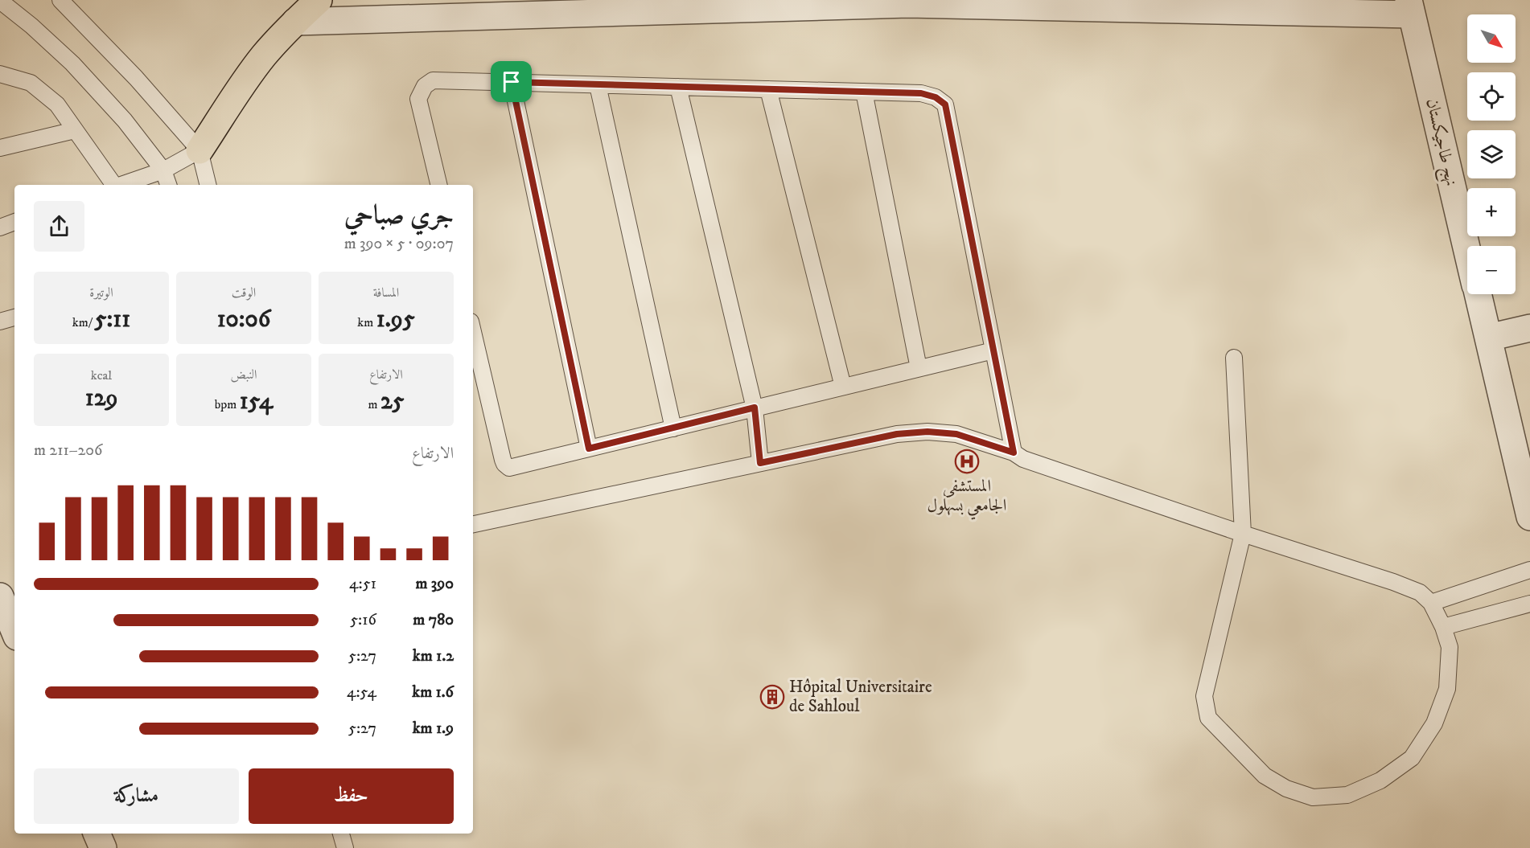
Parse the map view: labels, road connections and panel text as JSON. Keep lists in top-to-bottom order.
{
  "streets": {
    "street": ["نهج طاجيكستان"]
  },
  "places": {
    "hospital": ["المستشفى الجامعي بسهلول"],
    "building": ["Hôpital Universitaire de Sahloul"]
  },
  "north": "bottom right",
  "page": {
    "map_buttons": ["+", "−"],
    "heading": ["جري صباحي", "09:07 · 5 × 390 m"],
    "stats": [
      ["المسافة", "1.95 km"],
      ["الوقت", "10:06"],
      ["الوتيرة", "5:11 /km"],
      ["الارتفاع", "25 m"],
      ["النبض", "154 bpm"],
      ["kcal", "129"]
    ],
    "chart": ["الارتفاع", "206–211 m"],
    "list": [
      {
        "name": "390 m",
        "note": "4:51"
      },
      {
        "name": "780 m",
        "note": "5:16"
      },
      {
        "name": "1.2 km",
        "note": "5:27"
      },
      {
        "name": "1.6 km",
        "note": "4:54"
      },
      {
        "name": "1.9 km",
        "note": "5:27"
      }
    ],
    "buttons": ["حفظ", "مشاركة"]
  }
}
